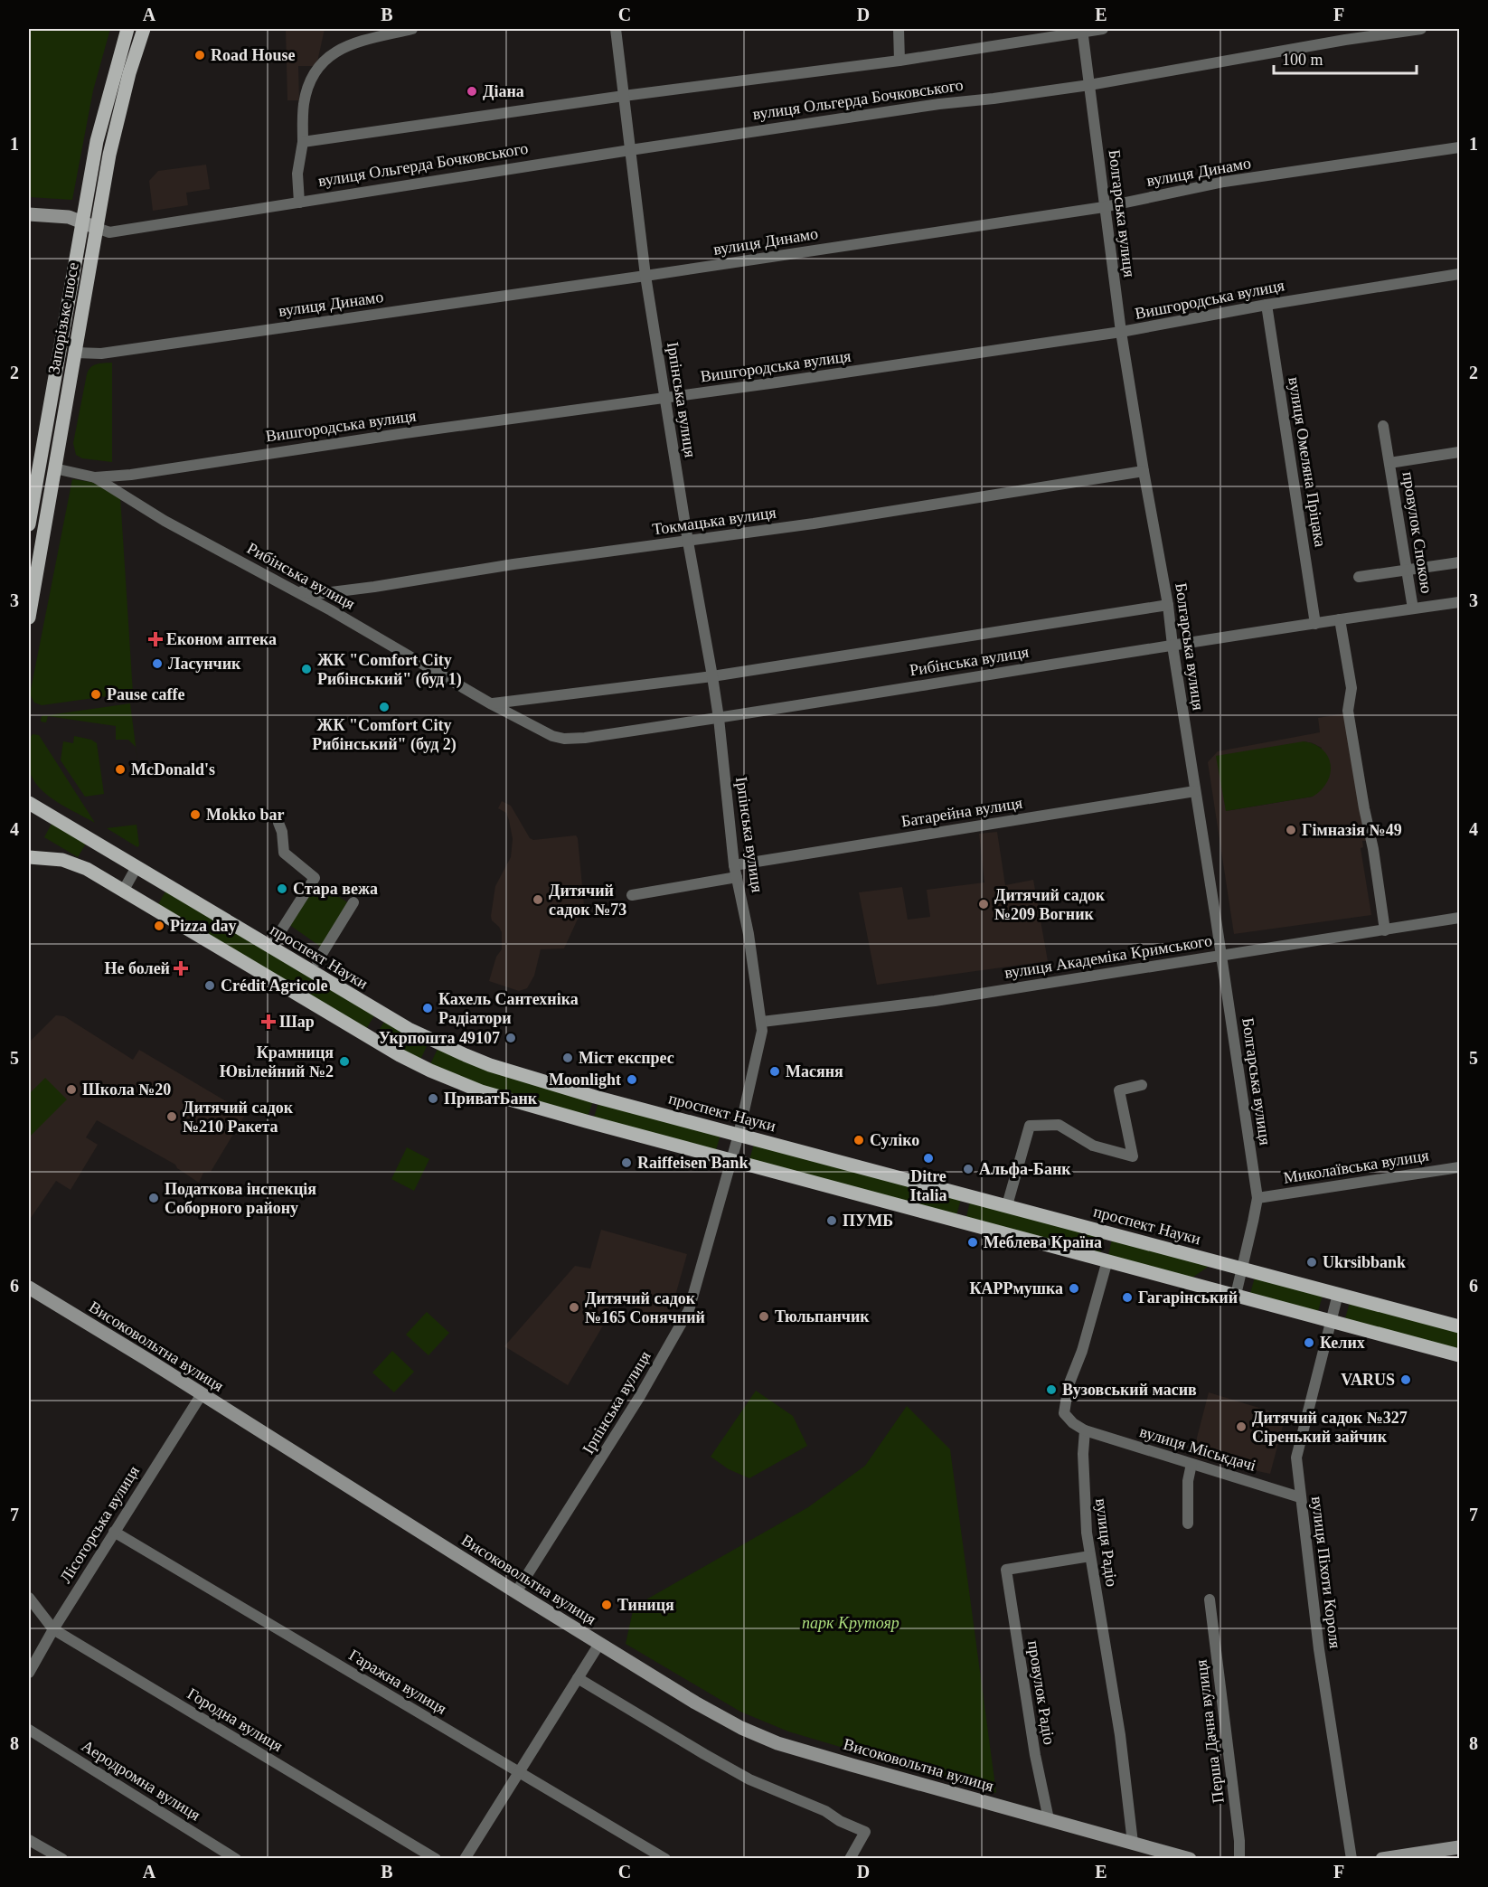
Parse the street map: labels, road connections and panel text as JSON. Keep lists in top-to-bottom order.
{
  "streets": {
    "main road": [
      "вулиця Ольгерда Бочковського",
      "Запорізьке шосе",
      "проспект Науки",
      "Високовольтна вулиця"
    ],
    "street": [
      "вулиця Динамо",
      "Болгарська вулиця",
      "Вишгородська вулиця",
      "Ірпінська вулиця",
      "вулиця Омеляна Пріцака",
      "Токмацька вулиця",
      "провулок Спокою",
      "Рибінська вулиця",
      "Батарейна вулиця",
      "вулиця Академіка Кримського",
      "Миколаївська вулиця",
      "вулиця Міськдачі",
      "Лісогорська вулиця",
      "вулиця Радіо",
      "вулиця Піхоти Короля",
      "Гаражна вулиця",
      "провулок Радіо",
      "Городна вулиця",
      "Перша Дачна вулиця",
      "Аеродромна вулиця"
    ]
  },
  "crossings": [
    ["вулиця Ольгерда Бочковського", "Болгарська вулиця"],
    ["вулиця Ольгерда Бочковського", "Запорізьке шосе"],
    ["вулиця Ольгерда Бочковського", "Ірпінська вулиця"],
    ["вулиця Динамо", "Болгарська вулиця"],
    ["вулиця Динамо", "Запорізьке шосе"],
    ["вулиця Динамо", "Ірпінська вулиця"],
    ["Болгарська вулиця", "Вишгородська вулиця"],
    ["Болгарська вулиця", "Токмацька вулиця"],
    ["Болгарська вулиця", "Рибінська вулиця"],
    ["Болгарська вулиця", "Батарейна вулиця"],
    ["Болгарська вулиця", "проспект Науки"],
    ["Болгарська вулиця", "вулиця Академіка Кримського"],
    ["Болгарська вулиця", "Миколаївська вулиця"],
    ["Вишгородська вулиця", "Ірпінська вулиця"],
    ["Вишгородська вулиця", "вулиця Омеляна Пріцака"],
    ["Вишгородська вулиця", "Рибінська вулиця"],
    ["Ірпінська вулиця", "Токмацька вулиця"],
    ["Ірпінська вулиця", "Рибінська вулиця"],
    ["Ірпінська вулиця", "Батарейна вулиця"],
    ["Ірпінська вулиця", "проспект Науки"],
    ["Ірпінська вулиця", "вулиця Академіка Кримського"],
    ["Ірпінська вулиця", "Високовольтна вулиця"],
    ["вулиця Омеляна Пріцака", "Рибінська вулиця"],
    ["Токмацька вулиця", "Рибінська вулиця"],
    ["провулок Спокою", "Рибінська вулиця"],
    ["проспект Науки", "вулиця Піхоти Короля"],
    ["Високовольтна вулиця", "Лісогорська вулиця"],
    ["Високовольтна вулиця", "вулиця Радіо"],
    ["Високовольтна вулиця", "провулок Радіо"],
    ["вулиця Міськдачі", "вулиця Радіо"],
    ["вулиця Міськдачі", "вулиця Піхоти Короля"],
    ["Лісогорська вулиця", "Гаражна вулиця"],
    ["Лісогорська вулиця", "Городна вулиця"],
    ["вулиця Радіо", "провулок Радіо"]
  ],
  "parks": ["парк Крутояр"],
  "places": {
    "other": [
      "Road House",
      "Діана",
      "Ласунчик",
      "ЖК \"Comfort City Рибінський\" (буд 1)",
      "Pause caffe",
      "ЖК \"Comfort City Рибінський\" (буд 2)",
      "McDonald's",
      "Mokko bar",
      "Гімназія №49",
      "Стара вежа",
      "Дитячий садок №73",
      "Дитячий садок №209 Вогник",
      "Pizza day",
      "Crédit Agricole",
      "Кахель Сантехніка Радіатори",
      "Укрпошта 49107",
      "Міст експрес",
      "Крамниця Ювілейний №2",
      "Масяня",
      "Moonlight",
      "Школа №20",
      "ПриватБанк",
      "Дитячий садок №210 Ракета",
      "Сулiко",
      "Ditre Italia",
      "Raiffeisen Bank",
      "Альфа-Банк",
      "Податкова інспекція Соборного району",
      "ПУМБ",
      "Меблева Країна",
      "Ukrsibbank",
      "КАРРмушка",
      "Гагарінський",
      "Дитячий садок №165 Сонячний",
      "Тюльпанчик",
      "Келих",
      "VARUS",
      "Вузовський масив",
      "Дитячий садок №327 Сіренький зайчик",
      "Тиниця"
    ],
    "health": ["Економ аптека", "Не болей", "Шар"]
  },
  "scale_bar": "100 m",
  "grid": {
    "columns": [
      "A",
      "B",
      "C",
      "D",
      "E",
      "F"
    ],
    "rows": [
      "1",
      "2",
      "3",
      "4",
      "5",
      "6",
      "7",
      "8"
    ]
  }
}
